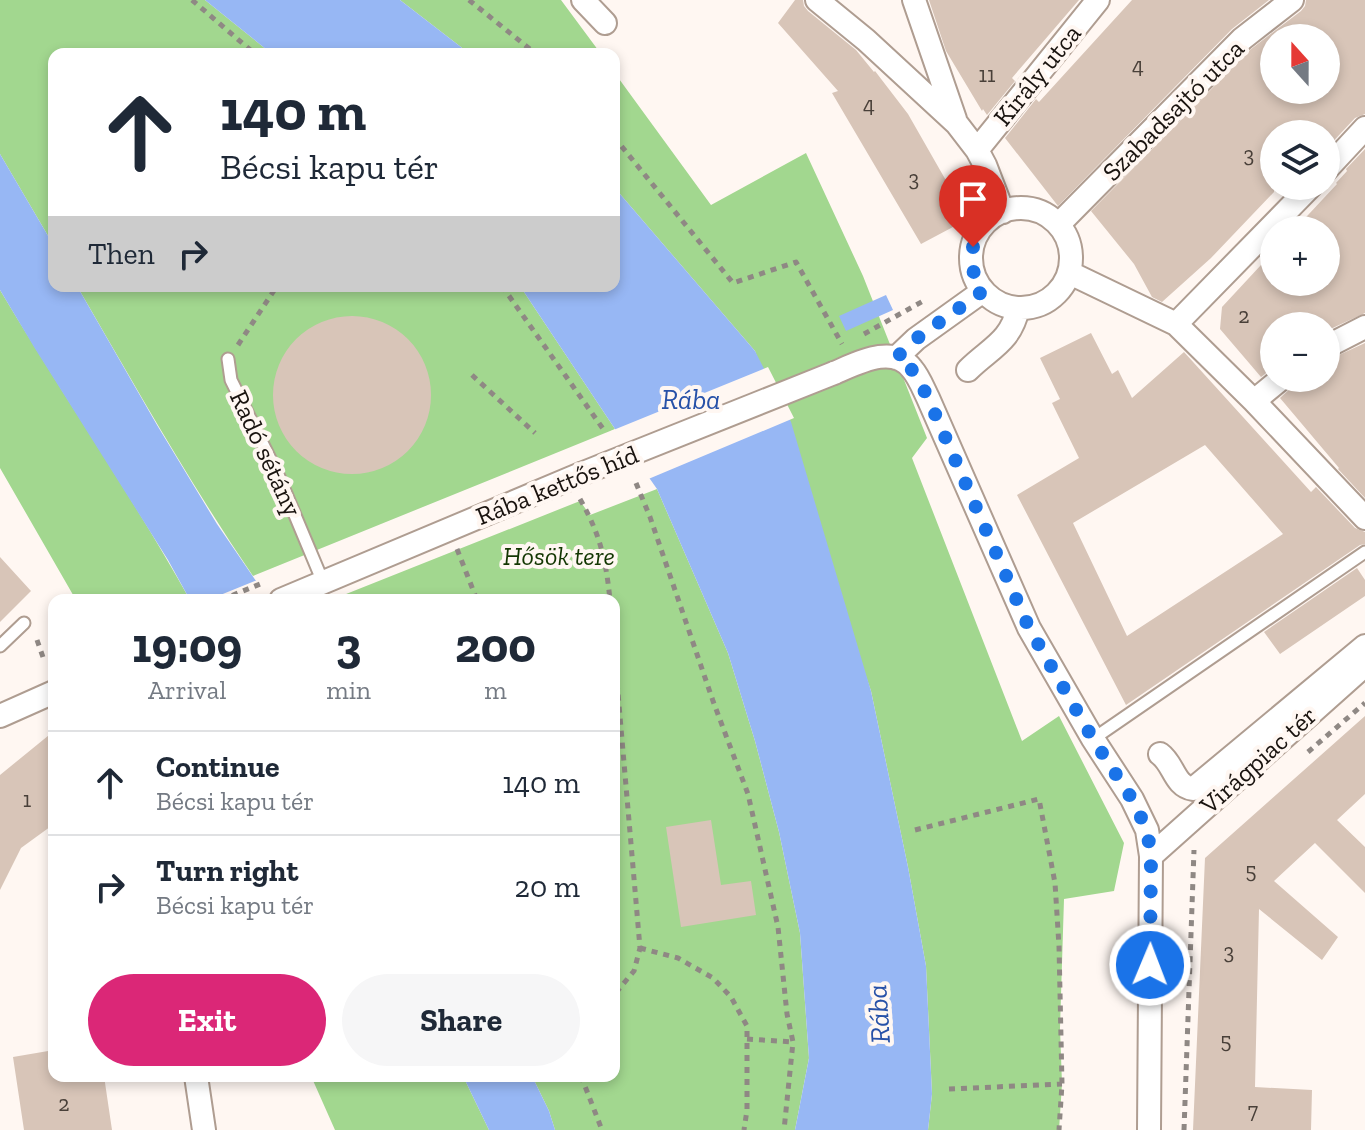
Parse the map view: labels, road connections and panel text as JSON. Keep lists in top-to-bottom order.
{
  "streets": {
    "street": [
      "Király utca",
      "Szabadsajtó utca",
      "Rába kettős híd",
      "Virágpiac tér"
    ],
    "lane": ["Radó sétány"]
  },
  "crossings": [
    ["Radó sétány", "Rába kettős híd"]
  ],
  "water": ["Rába"],
  "parks": ["Hősök tere"],
  "house_numbers": [
    "4",
    "11",
    "4",
    "3",
    "3",
    "2",
    "1",
    "5",
    "3",
    "5",
    "2",
    "7"
  ],
  "north": "top",
  "page": {
    "map_buttons": ["+", "−"],
    "turn": ["140 m", "Bécsi kapu tér"],
    "then": "Then",
    "eta": [
      "19:09",
      "Arrival",
      "3",
      "min",
      "200",
      "m"
    ],
    "list": [
      {
        "name": "Continue",
        "note": "Bécsi kapu tér",
        "value": "140 m"
      },
      {
        "name": "Turn right",
        "note": "Bécsi kapu tér",
        "value": "20 m"
      }
    ],
    "buttons": ["Exit", "Share"]
  }
}
